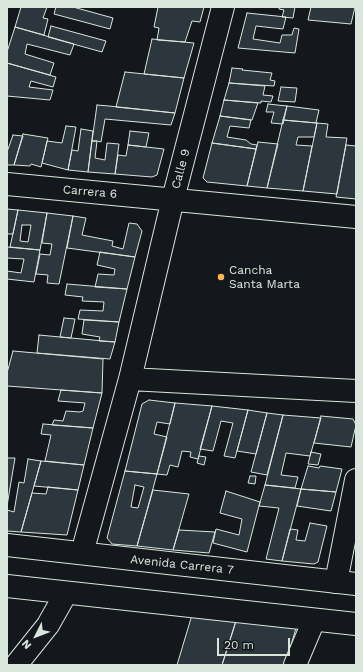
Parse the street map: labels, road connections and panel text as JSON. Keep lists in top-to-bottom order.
{
  "streets": {
    "street": ["Calle 9", "Carrera 6", "Avenida Carrera 7"]
  },
  "crossings": [
    ["Calle 9", "Carrera 6"]
  ],
  "places": ["Cancha Santa Marta"],
  "scale_bar": "20 m",
  "north": "bottom left"
}
